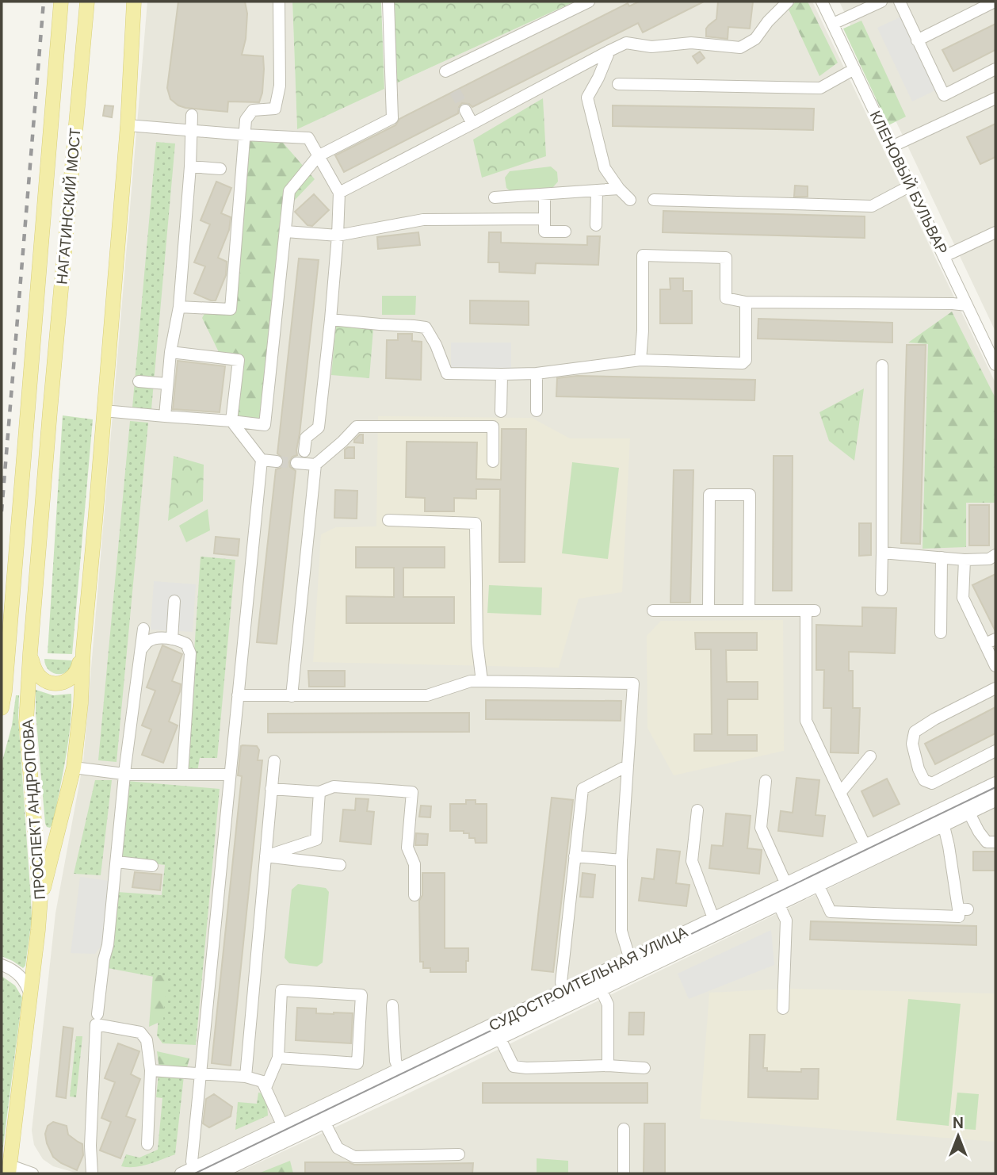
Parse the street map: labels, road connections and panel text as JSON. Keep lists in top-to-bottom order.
{
  "streets": {
    "main road": ["НАГАТИНСКИЙ МОСТ", "ПРОСПЕКТ АНДРОПОВА"],
    "street": ["КЛЕНОВЫЙ БУЛЬВАР", "СУДОСТРОИТЕЛЬНАЯ УЛИЦА"]
  },
  "crossings": [
    ["НАГАТИНСКИЙ МОСТ", "ПРОСПЕКТ АНДРОПОВА"]
  ],
  "north": "top"
}
